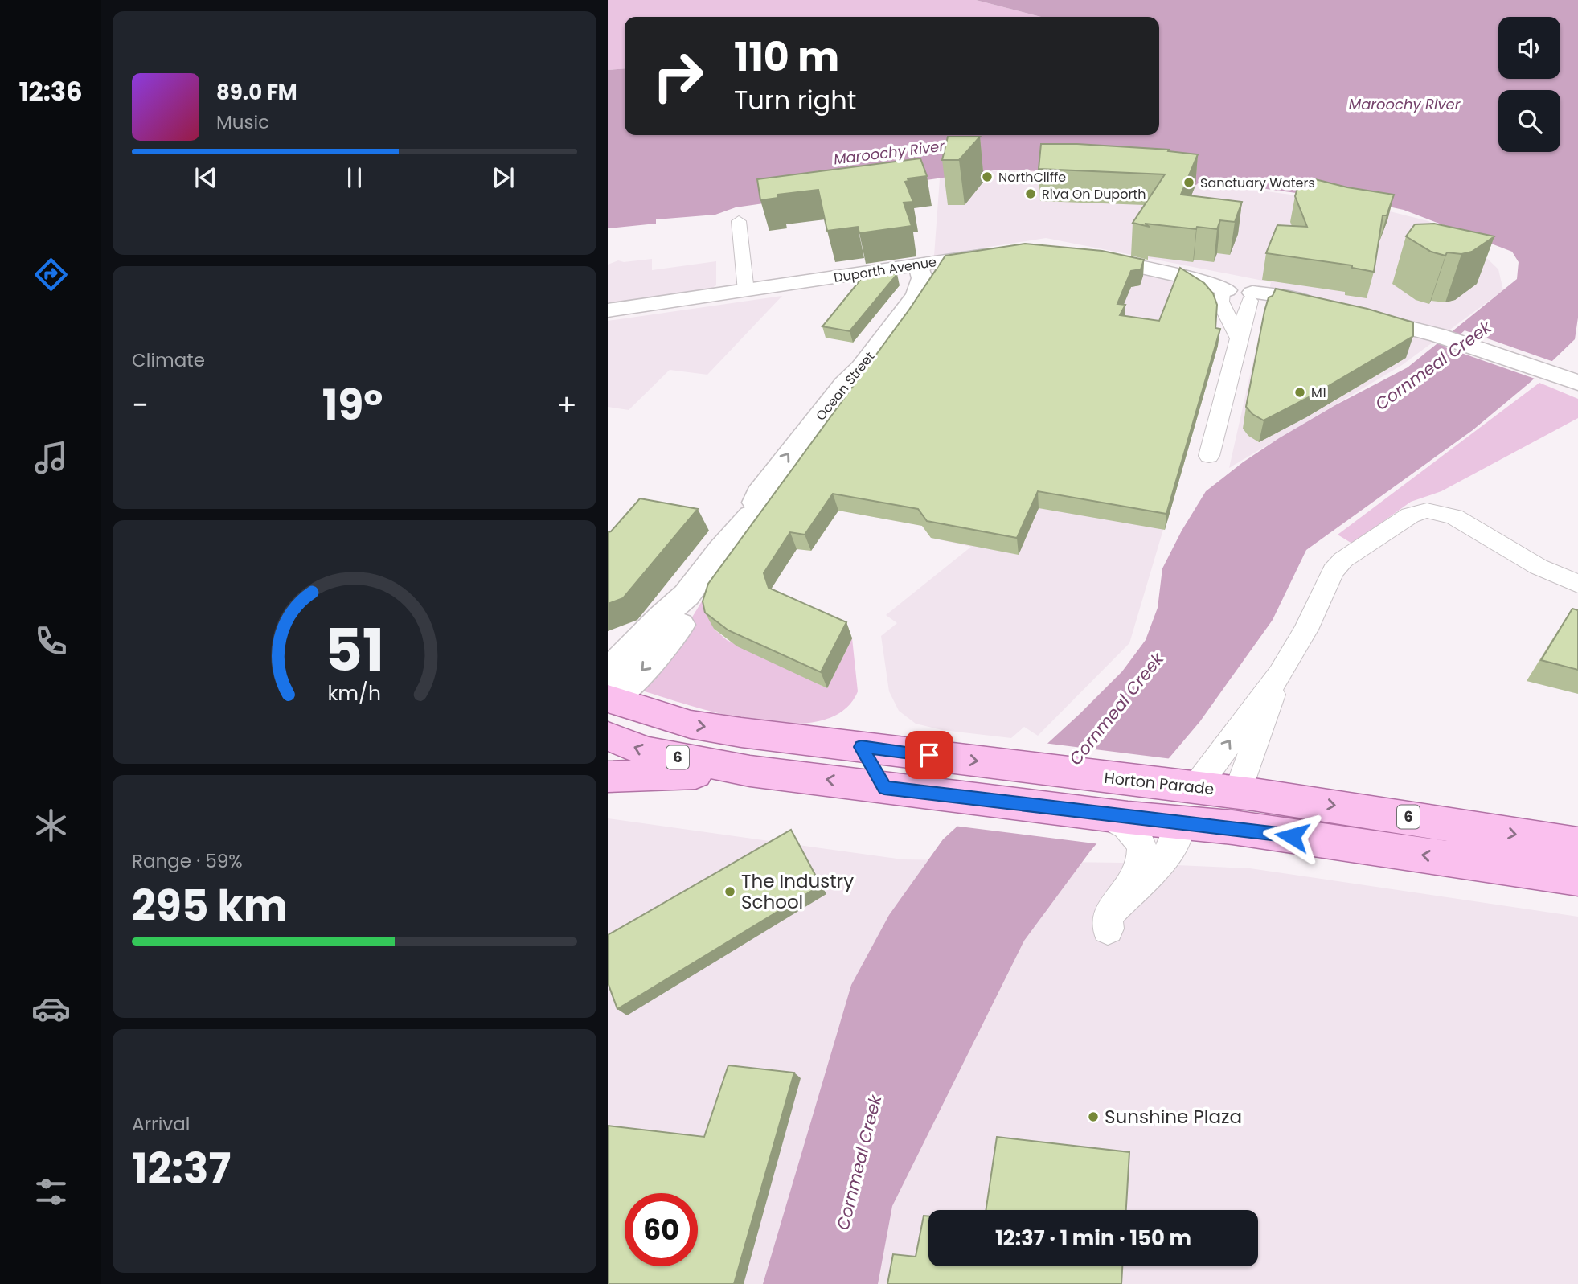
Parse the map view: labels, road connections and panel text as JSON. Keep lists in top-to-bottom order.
{
  "streets": {
    "main road": ["6", "Horton Parade"],
    "street": ["Duporth Avenue", "Ocean Street"]
  },
  "crossings": [
    ["Duporth Avenue", "Ocean Street"],
    ["Ocean Street", "Horton Parade"]
  ],
  "one_way": ["Ocean Street"],
  "water": ["Maroochy River", "Cornmeal Creek"],
  "places": [
    "NorthCliffe",
    "Sanctuary Waters",
    "Riva On Duporth",
    "M1",
    "The Industry School",
    "Sunshine Plaza"
  ],
  "page": {
    "tabs": "12:36",
    "turn": ["110 m", "Turn right"],
    "song": ["89.0 FM", "Music"],
    "tile": [
      "Climate",
      ["Range · 59%", "295 km"],
      ["Arrival", "12:37"]
    ],
    "heat": ["−", "19°", "+"],
    "limit": "60",
    "trip": "12:37 · 1 min · 150 m",
    "gauge": ["51", "km/h"]
  }
}
